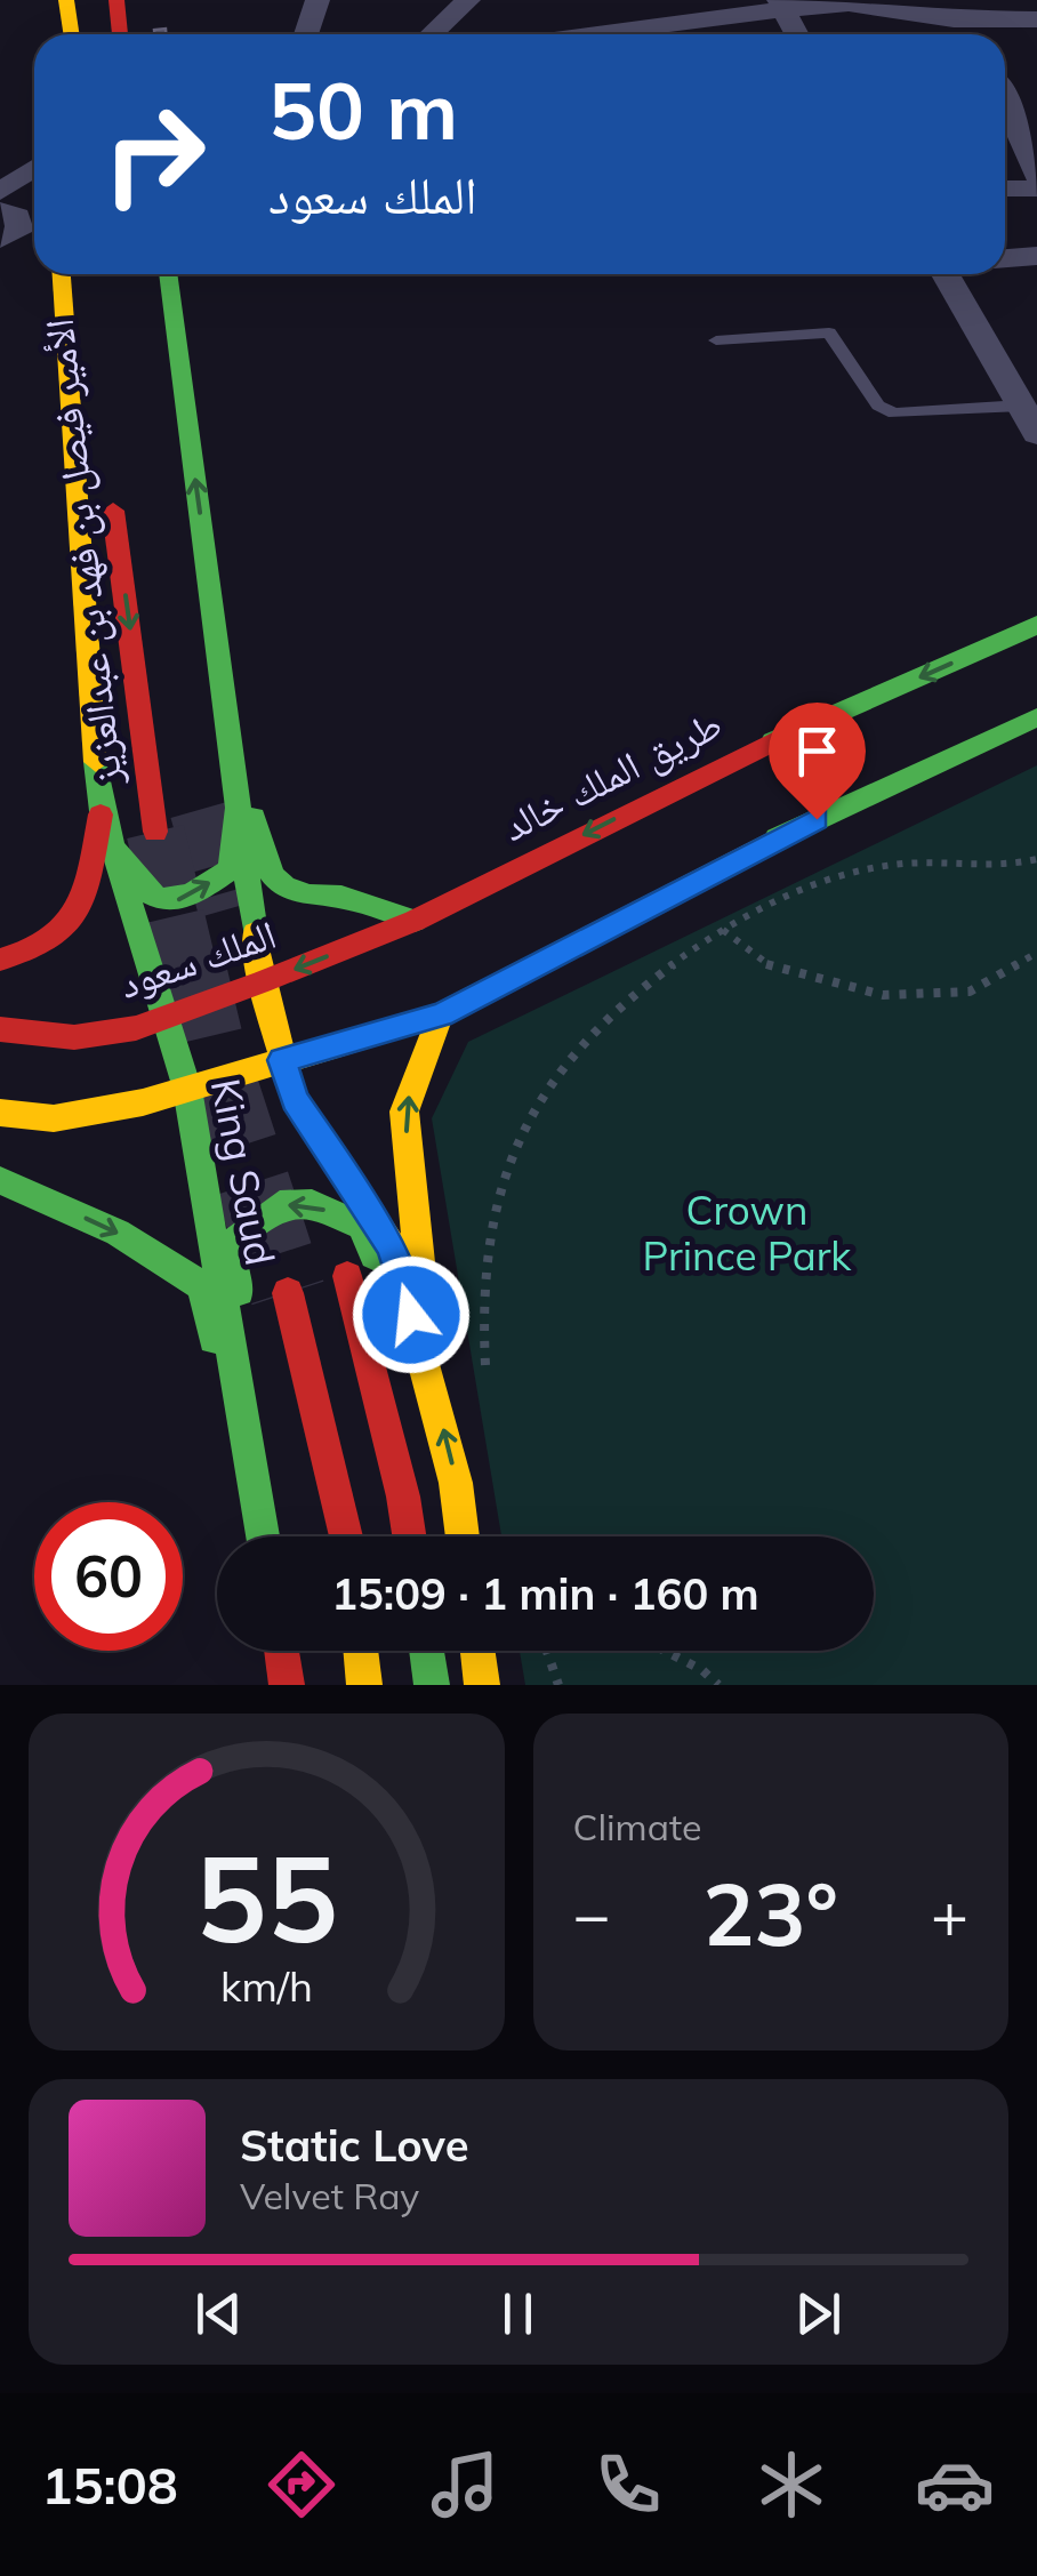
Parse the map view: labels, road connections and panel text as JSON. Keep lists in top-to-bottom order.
{
  "streets": {
    "main road": [
      "الأمير فيصل بن فهد بن عبدالعزيز",
      "طريق الملك خالد",
      "الملك سعود",
      "King Saud"
    ]
  },
  "crossings": [
    ["الأمير فيصل بن فهد بن عبدالعزيز", "King Saud"],
    ["طريق الملك خالد", "الملك سعود"],
    ["الملك سعود", "King Saud"]
  ],
  "parks": ["Crown Prince Park"],
  "page": {
    "turn": ["50 m", "الملك سعود"],
    "limit": "60",
    "trip": "15:09 · 1 min · 160 m",
    "tile": "Climate",
    "heat": ["−", "23°", "+"],
    "song": ["Static Love", "Velvet Ray"],
    "tabs": "15:08",
    "gauge": ["55", "km/h"]
  }
}
